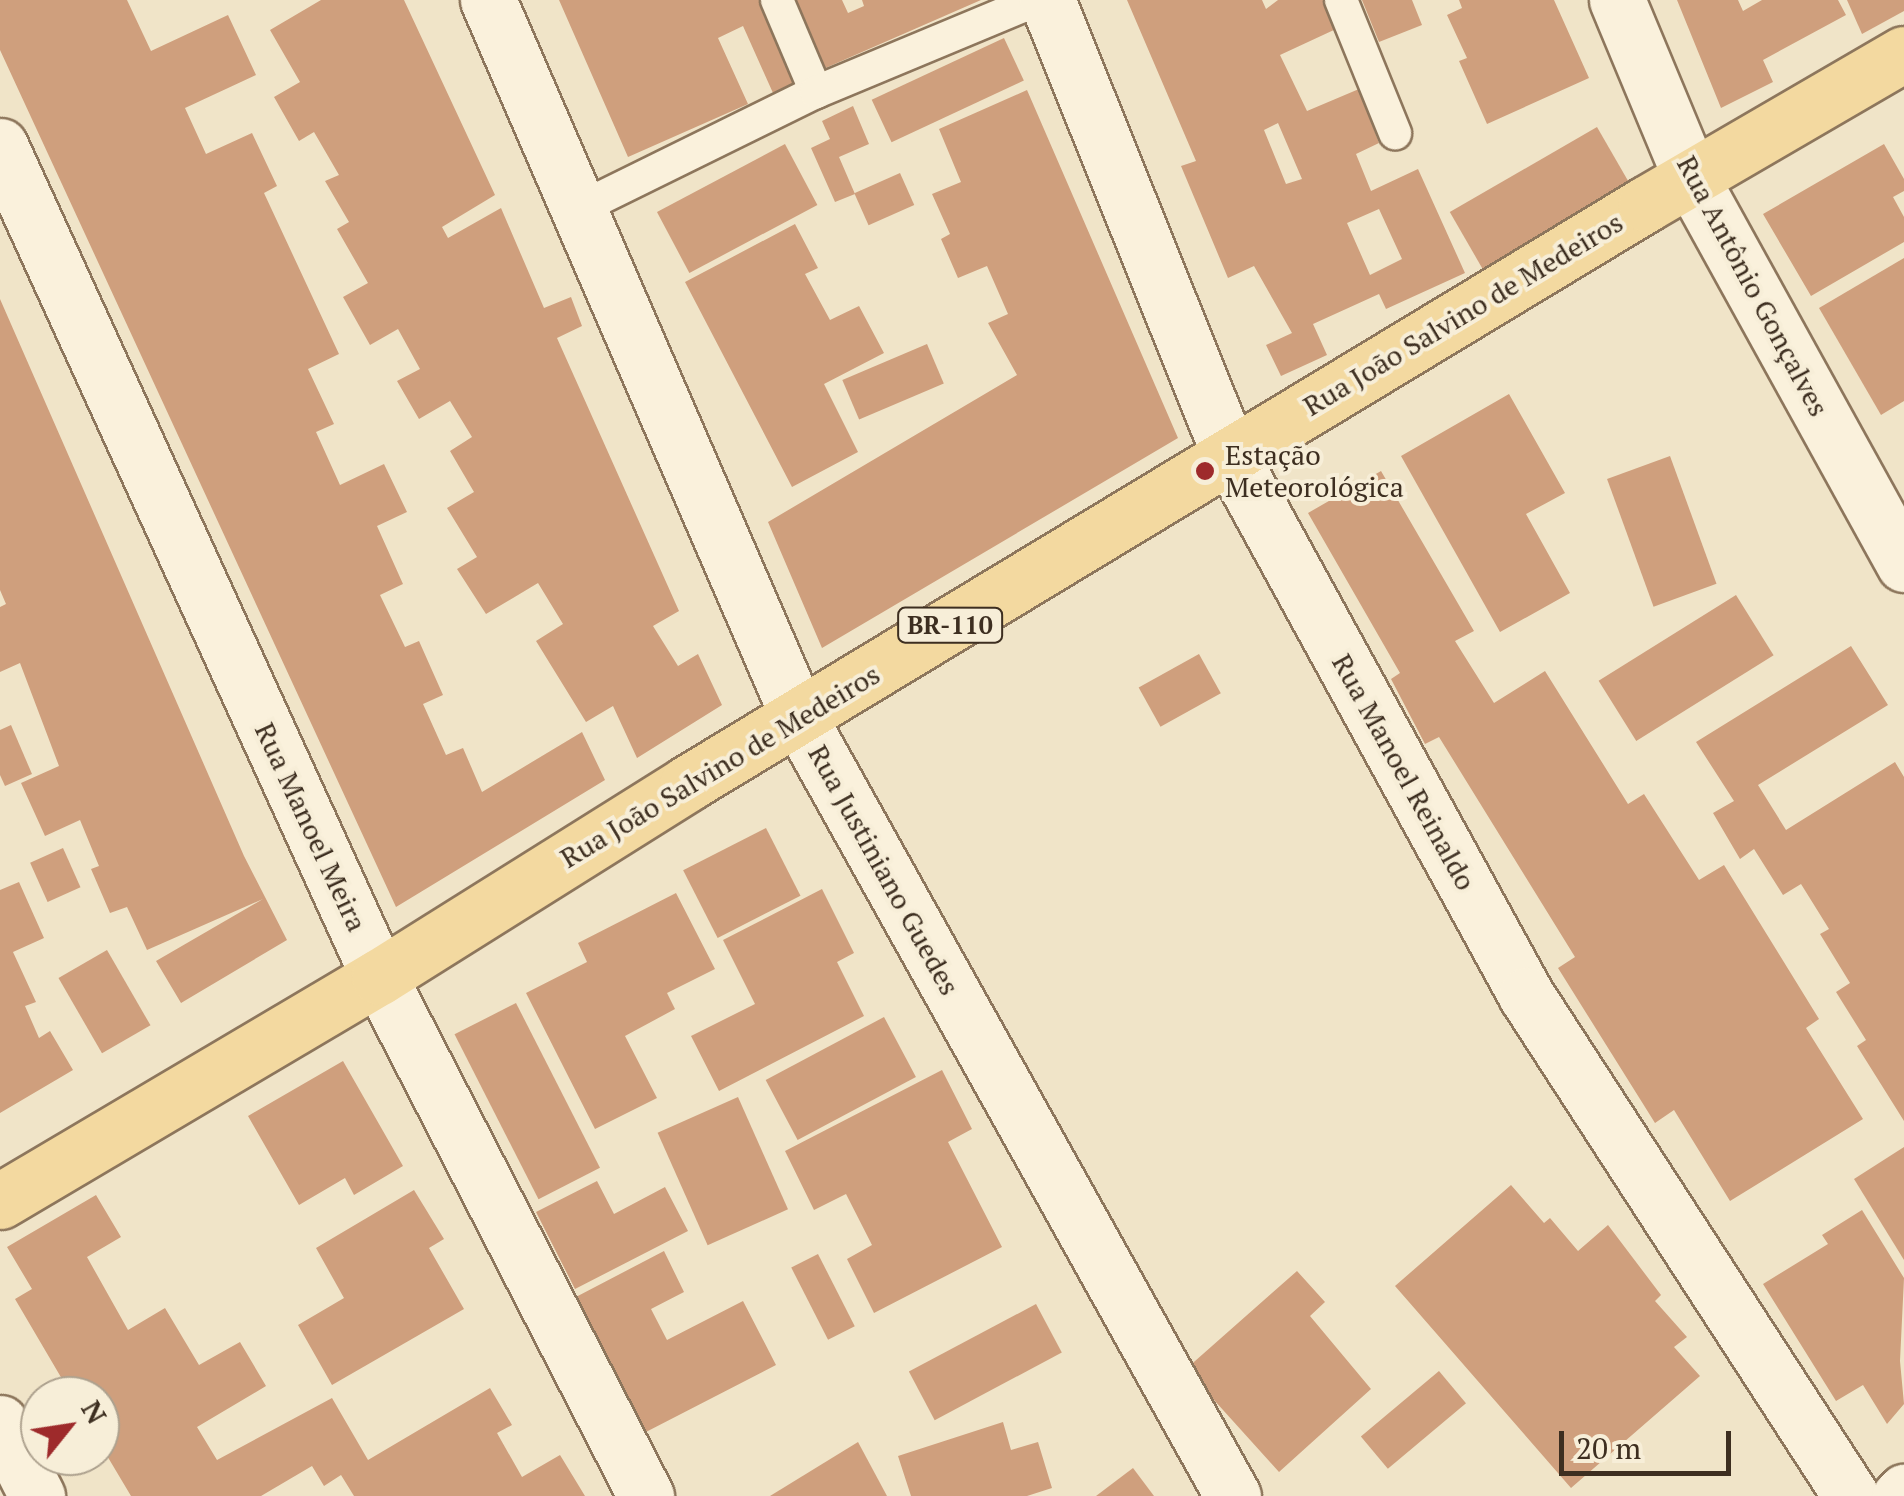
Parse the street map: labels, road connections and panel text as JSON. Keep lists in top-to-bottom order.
{
  "streets": {
    "main road": ["Rua João Salvino de Medeiros", "BR-110"],
    "street": [
      "Rua Antônio Gonçalves",
      "Rua Manoel Reinaldo",
      "Rua Manoel Meira",
      "Rua Justiniano Guedes"
    ]
  },
  "crossings": [
    ["Rua Antônio Gonçalves", "Rua João Salvino de Medeiros"],
    ["Rua João Salvino de Medeiros", "Rua Manoel Reinaldo"],
    ["Rua João Salvino de Medeiros", "Rua Manoel Meira"],
    ["Rua João Salvino de Medeiros", "Rua Justiniano Guedes"]
  ],
  "places": ["Estação Meteorológica"],
  "scale_bar": "20 m",
  "north": "top right"
}
